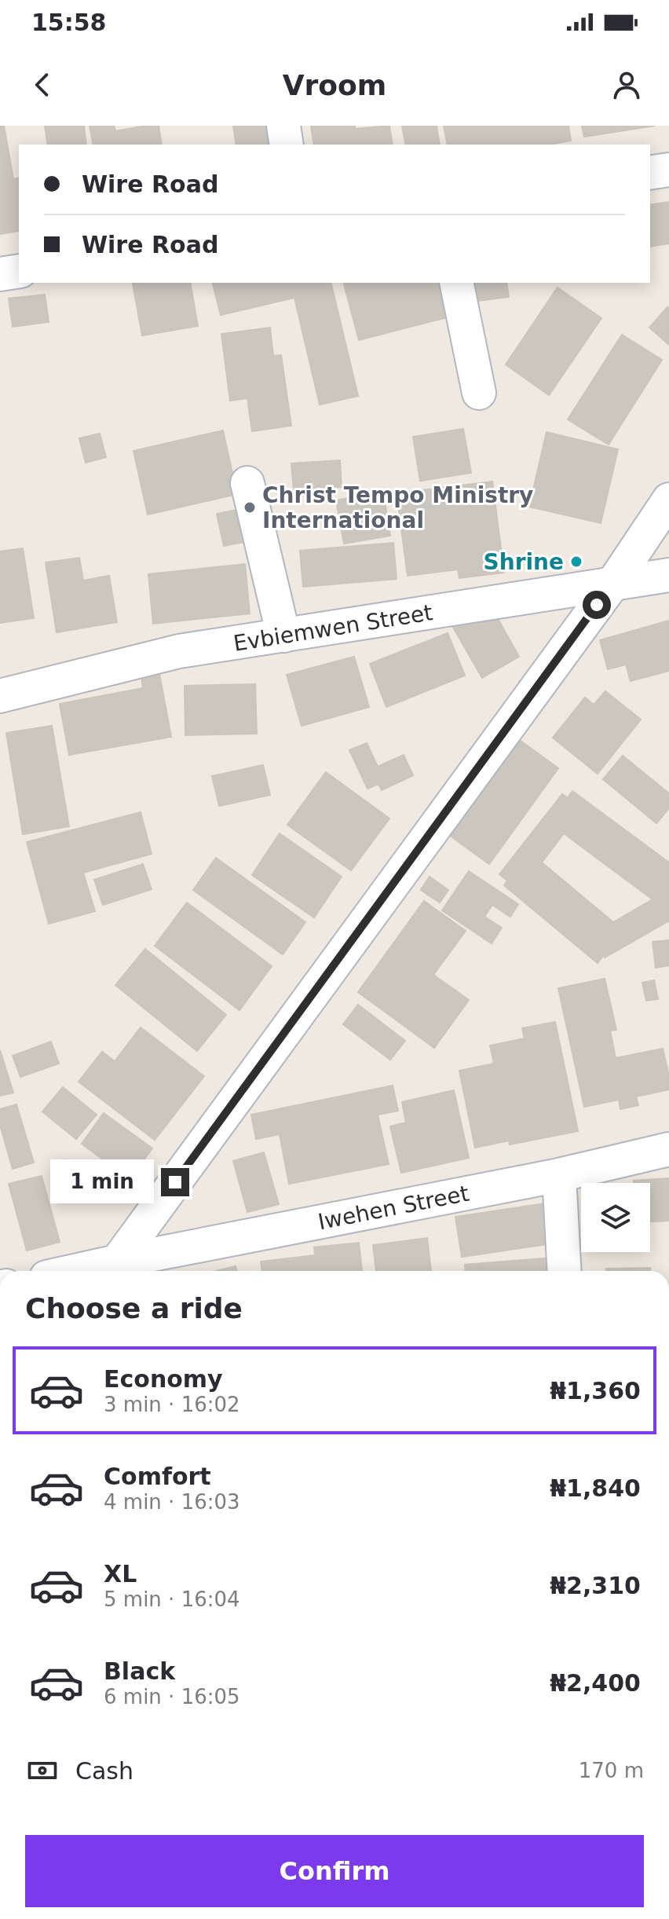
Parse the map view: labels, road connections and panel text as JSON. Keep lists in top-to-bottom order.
{
  "streets": {
    "street": ["Evbiemwen Street", "Iwehen Street"]
  },
  "places": ["Christ Tempo Ministry International", "Shrine"],
  "page": {
    "status": "15:58",
    "header": "Vroom",
    "banner": ["Wire Road", "Wire Road"],
    "bubble": "1 min",
    "heading": "Choose a ride",
    "list": [
      {
        "name": "Economy",
        "note": "3 min · 16:02",
        "value": "₦1,360"
      },
      {
        "name": "Comfort",
        "note": "4 min · 16:03",
        "value": "₦1,840"
      },
      {
        "name": "XL",
        "note": "5 min · 16:04",
        "value": "₦2,310"
      },
      {
        "name": "Black",
        "note": "6 min · 16:05",
        "value": "₦2,400"
      }
    ],
    "pay": ["Cash", "170 m"],
    "buttons": "Confirm"
  }
}
